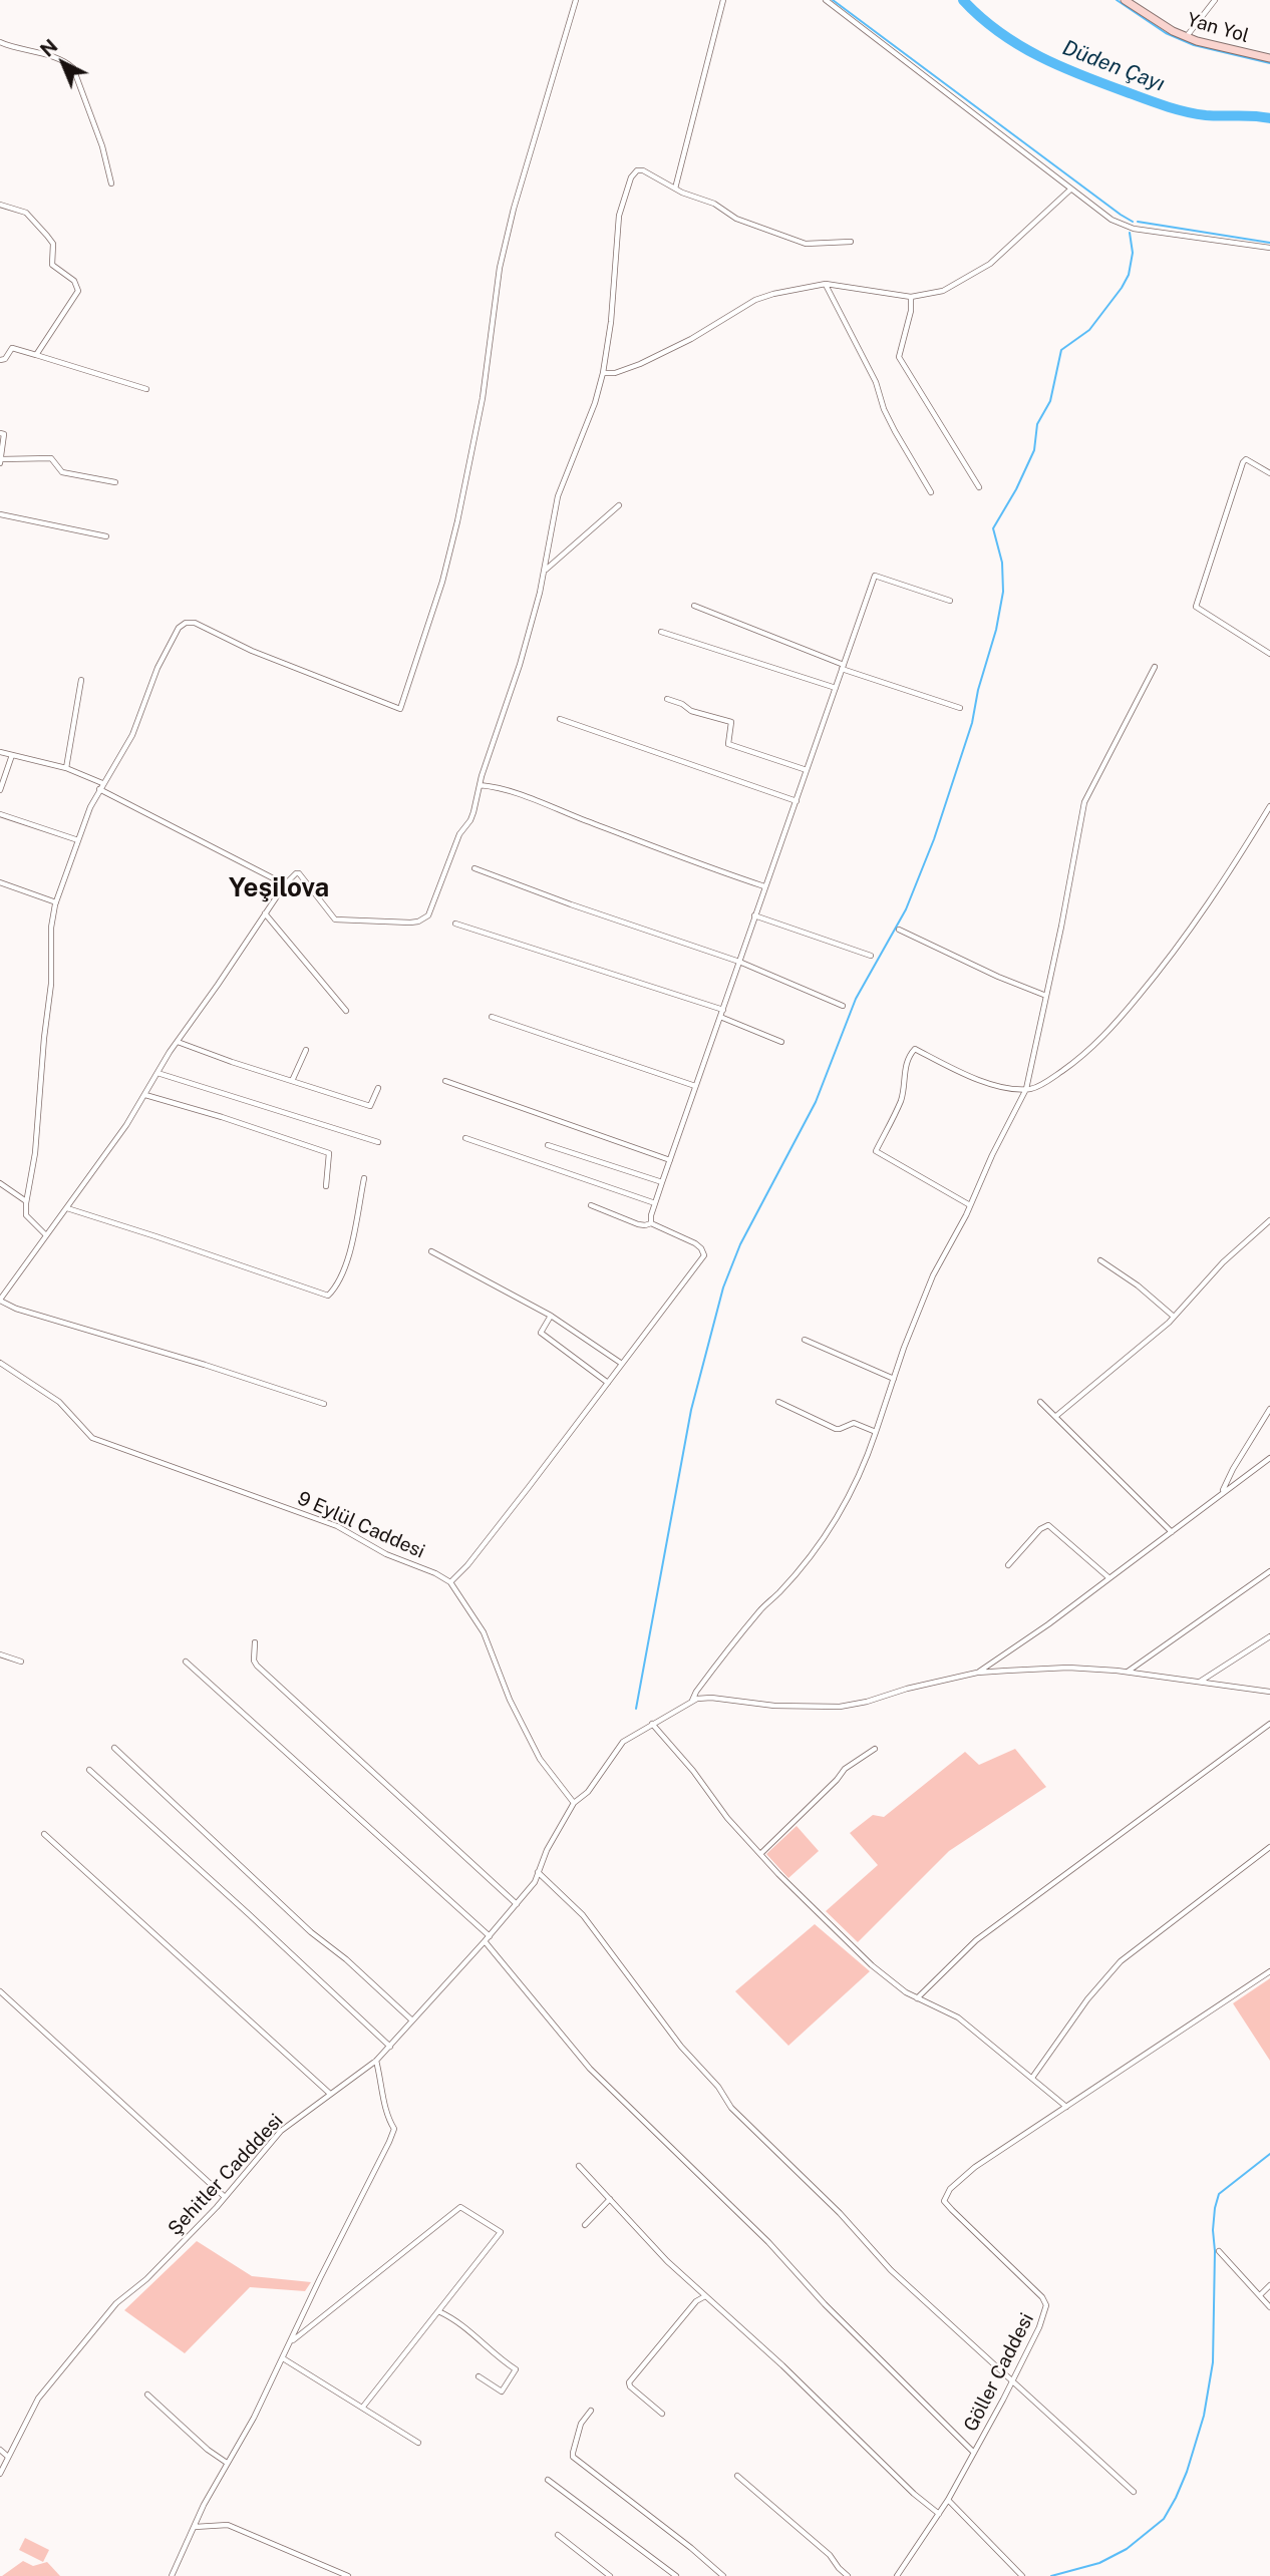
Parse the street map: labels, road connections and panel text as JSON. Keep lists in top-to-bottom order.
{
  "streets": {
    "street": [
      "Yan Yol",
      "9 Eylül Caddesi",
      "Şehitler Cadddesi",
      "Göller Caddesi"
    ]
  },
  "districts": ["Yeşilova"],
  "water": ["Düden Çayı"],
  "north": "top left"
}
